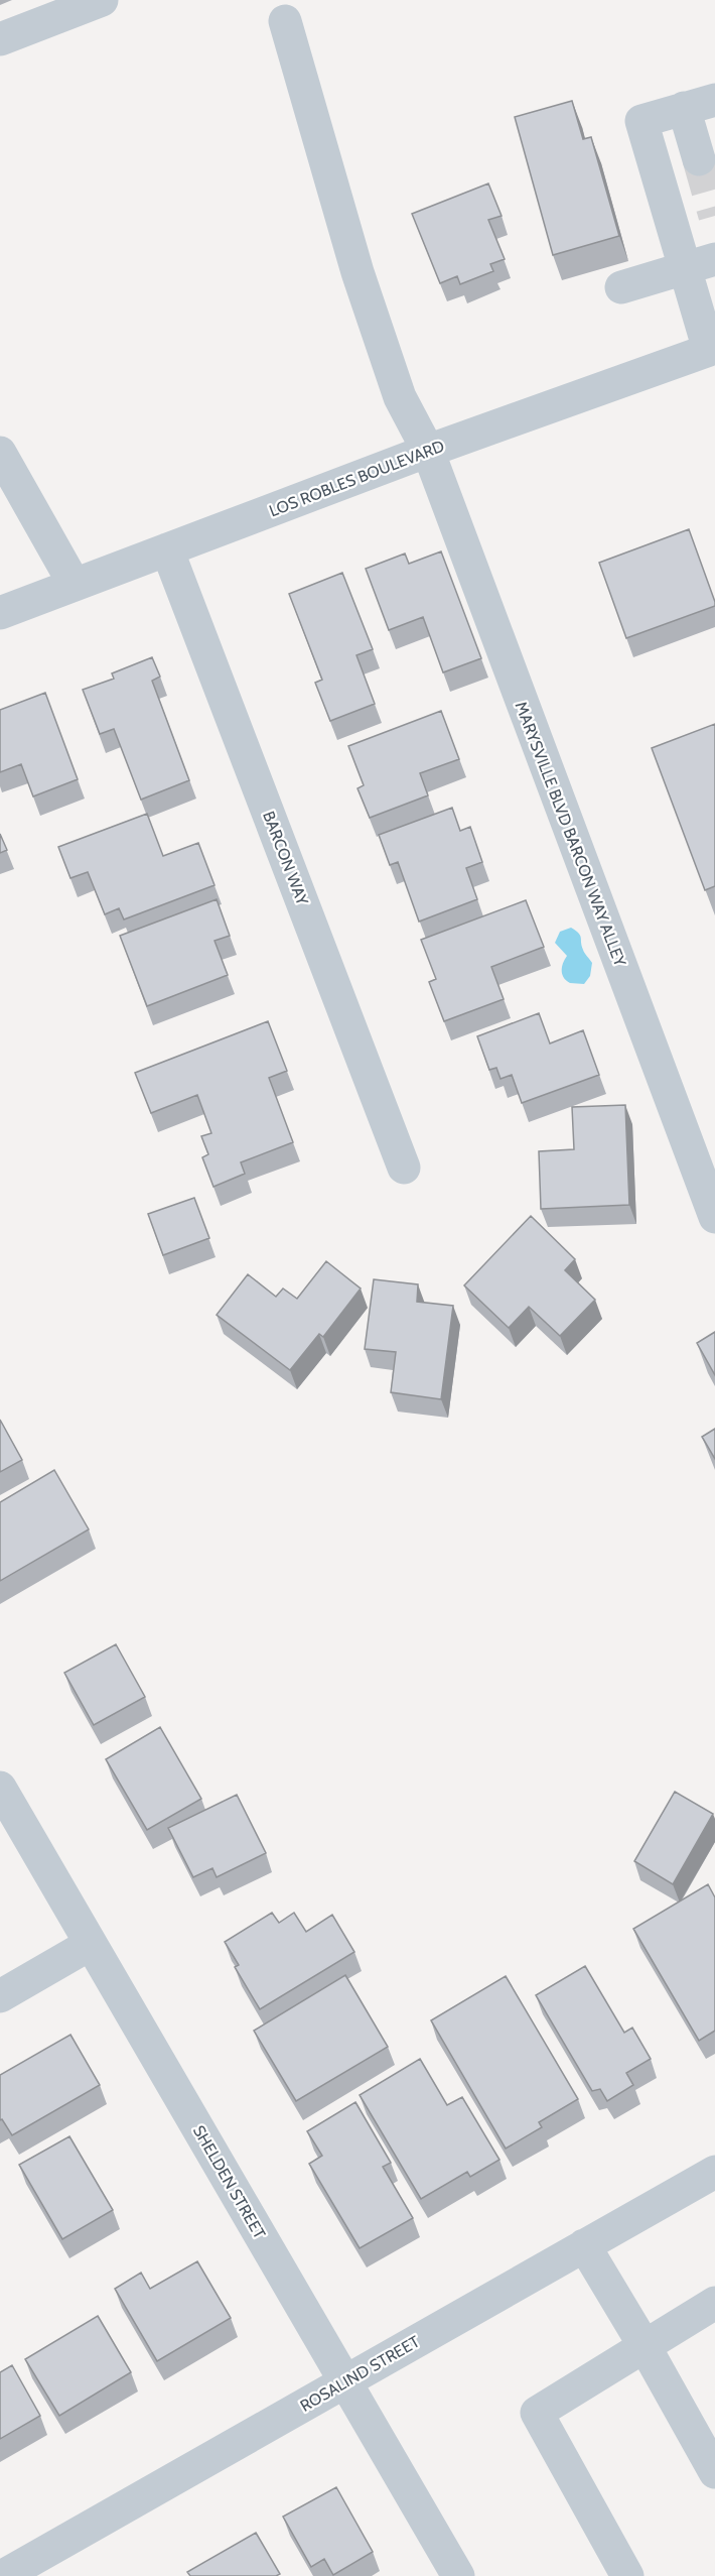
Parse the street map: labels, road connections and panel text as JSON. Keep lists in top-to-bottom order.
{
  "streets": {
    "street": [
      "LOS ROBLES BOULEVARD",
      "MARYSVILLE BLVD BARCON WAY ALLEY",
      "BARCON WAY",
      "SHELDEN STREET",
      "ROSALIND STREET"
    ]
  },
  "crossings": [
    ["LOS ROBLES BOULEVARD", "MARYSVILLE BLVD BARCON WAY ALLEY"],
    ["LOS ROBLES BOULEVARD", "BARCON WAY"],
    ["SHELDEN STREET", "ROSALIND STREET"]
  ]
}
